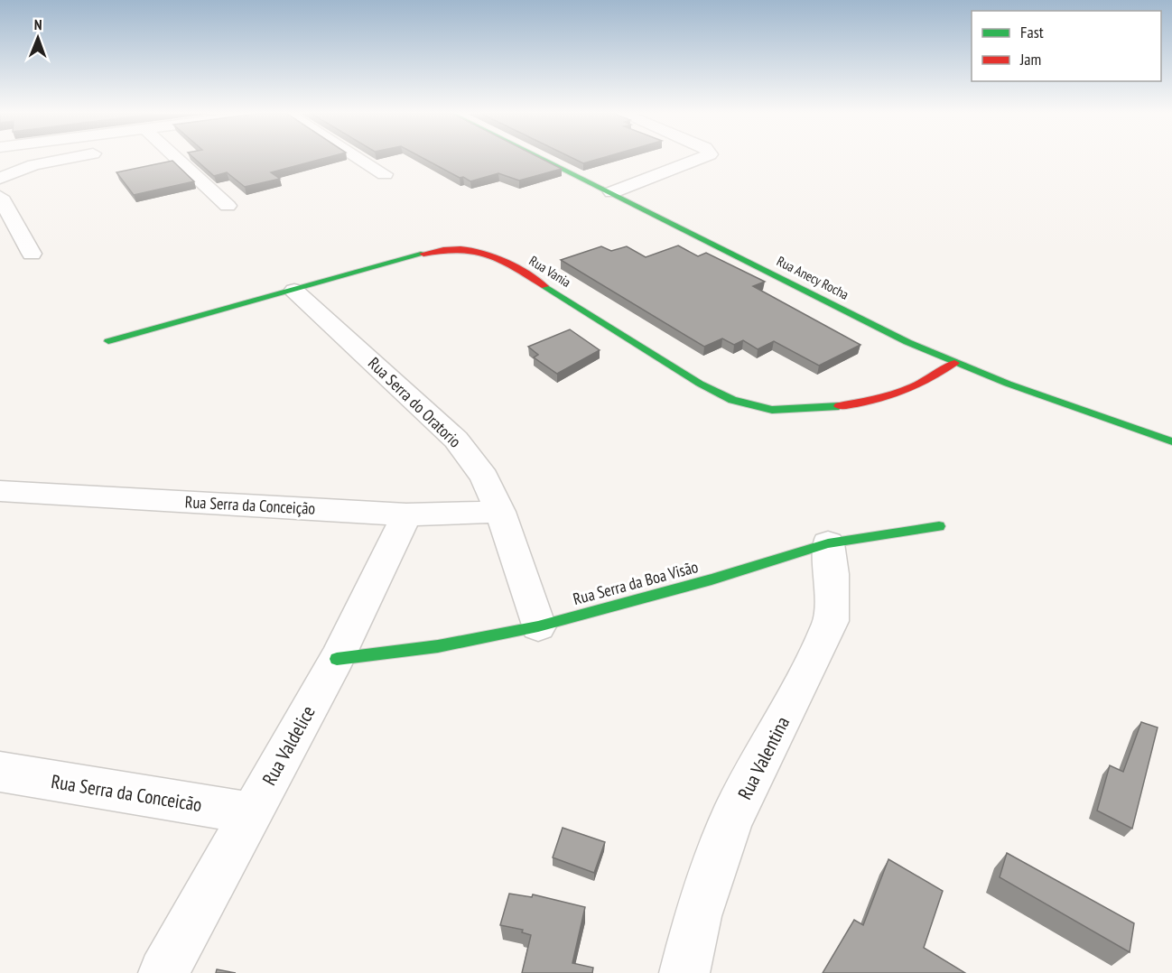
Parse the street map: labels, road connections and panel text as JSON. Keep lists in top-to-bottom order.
{
  "streets": {
    "street": [
      "Rua Vania",
      "Rua Anecy Rocha",
      "Rua Serra do Oratorio",
      "Rua Serra da Conceição",
      "Rua Serra da Boa Visão",
      "Rua Valdelice",
      "Rua Valentina",
      "Rua Serra da Conceicão"
    ]
  },
  "crossings": [
    ["Rua Vania", "Rua Anecy Rocha"],
    ["Rua Vania", "Rua Serra do Oratorio"],
    ["Rua Serra do Oratorio", "Rua Serra da Conceição"],
    ["Rua Serra do Oratorio", "Rua Serra da Boa Visão"],
    ["Rua Serra da Conceição", "Rua Valdelice"],
    ["Rua Serra da Boa Visão", "Rua Valdelice"],
    ["Rua Serra da Boa Visão", "Rua Valentina"],
    ["Rua Valdelice", "Rua Serra da Conceicão"]
  ],
  "legend": ["Fast", "Jam"],
  "north": "top"
}
